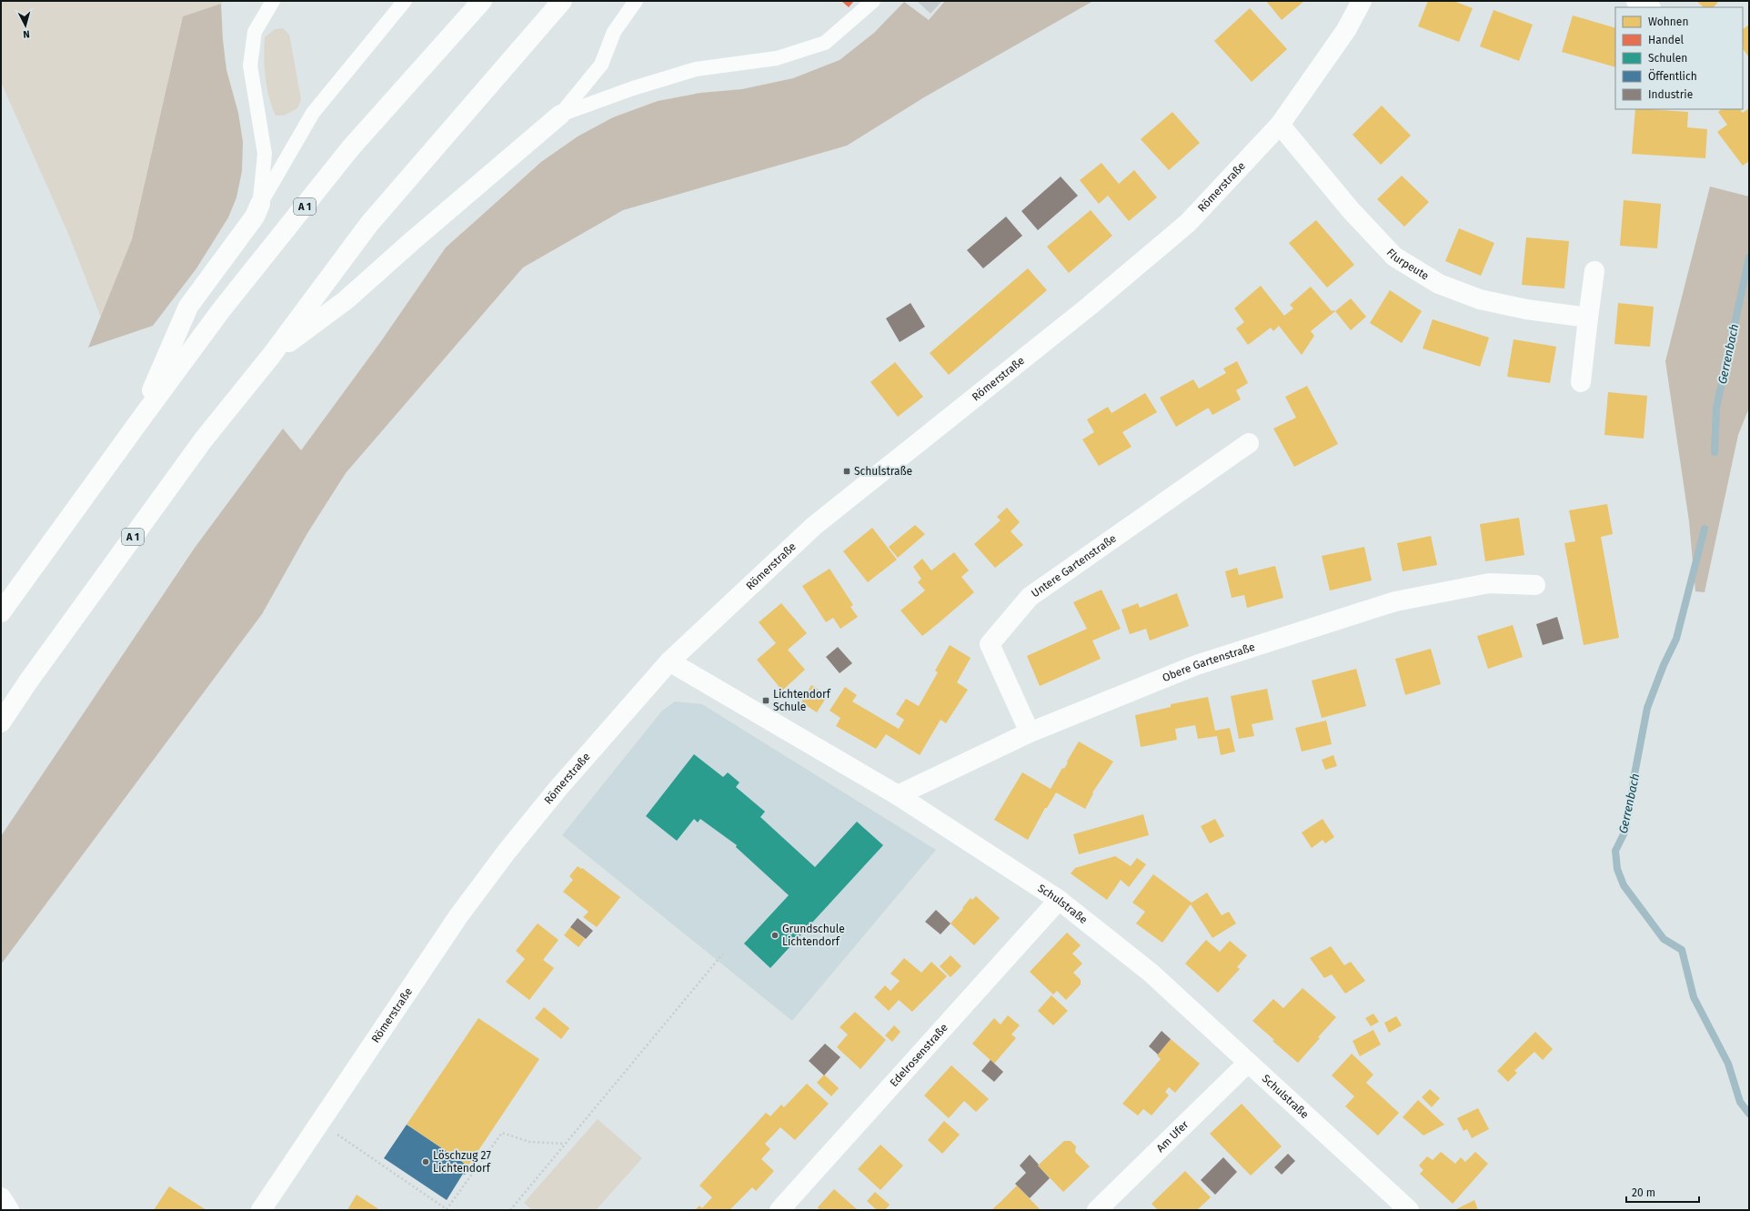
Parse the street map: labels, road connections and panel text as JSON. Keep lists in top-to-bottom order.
{
  "streets": {
    "main road": [
      "Römerstraße",
      "A 1",
      "Flurpeute",
      "Untere Gartenstraße",
      "Obere Gartenstraße",
      "Schulstraße",
      "Edelrosenstraße",
      "Am Ufer"
    ]
  },
  "crossings": [
    ["Römerstraße", "Flurpeute"],
    ["Römerstraße", "Schulstraße"],
    ["Untere Gartenstraße", "Obere Gartenstraße"],
    ["Obere Gartenstraße", "Schulstraße"],
    ["Schulstraße", "Edelrosenstraße"],
    ["Schulstraße", "Am Ufer"]
  ],
  "water": ["Gerrenbach"],
  "places": {
    "transit": ["Schulstraße", "Lichtendorf Schule"],
    "other": ["Grundschule Lichtendorf", "Löschzug 27 Lichtendorf"]
  },
  "legend": [
    "Wohnen",
    "Handel",
    "Schulen",
    "Öffentlich",
    "Industrie"
  ],
  "scale_bar": "20 m",
  "north": "bottom"
}
